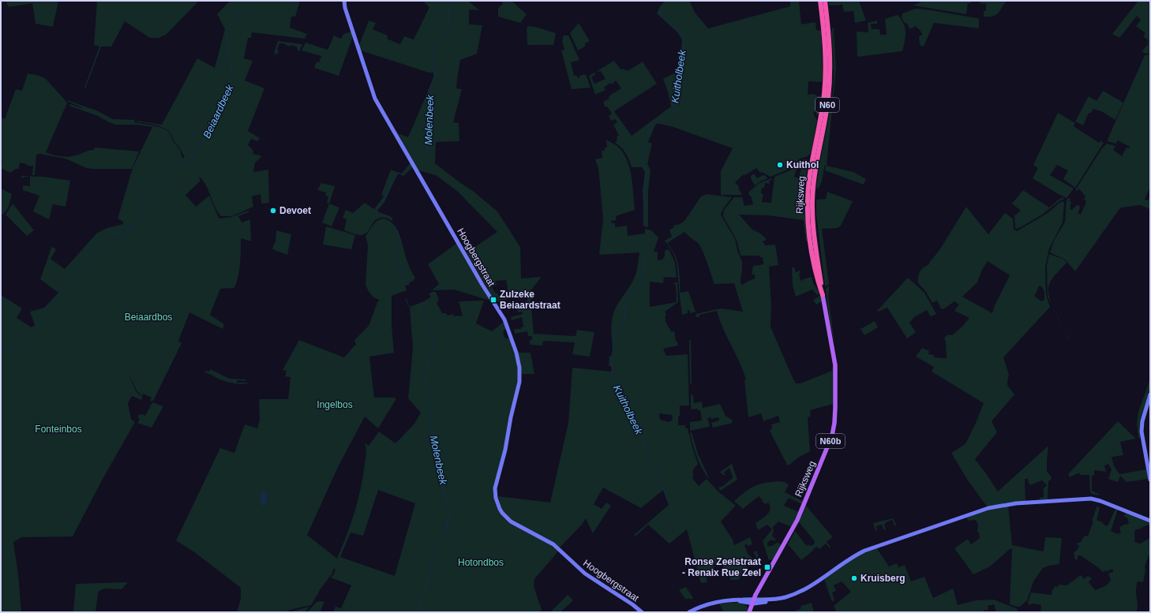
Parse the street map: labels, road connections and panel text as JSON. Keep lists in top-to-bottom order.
{
  "streets": {
    "highway": ["N60", "Rijksweg"],
    "main road": ["N60b"],
    "street": ["Hoogbergstraat"]
  },
  "crossings": [
    ["Rijksweg", "N60b"]
  ],
  "water": ["Kuitholbeek", "Beiaardbeek", "Molenbeek"],
  "parks": [
    "Beiaardbos",
    "Ingelbos",
    "Fonteinbos",
    "Hotondbos"
  ],
  "places": {
    "other": ["Kuithol", "Devoet", "Kruisberg"],
    "transit": ["Zulzeke Beiaardstraat", "Ronse Zeelstraat - Renaix Rue Zeel"]
  }
}
